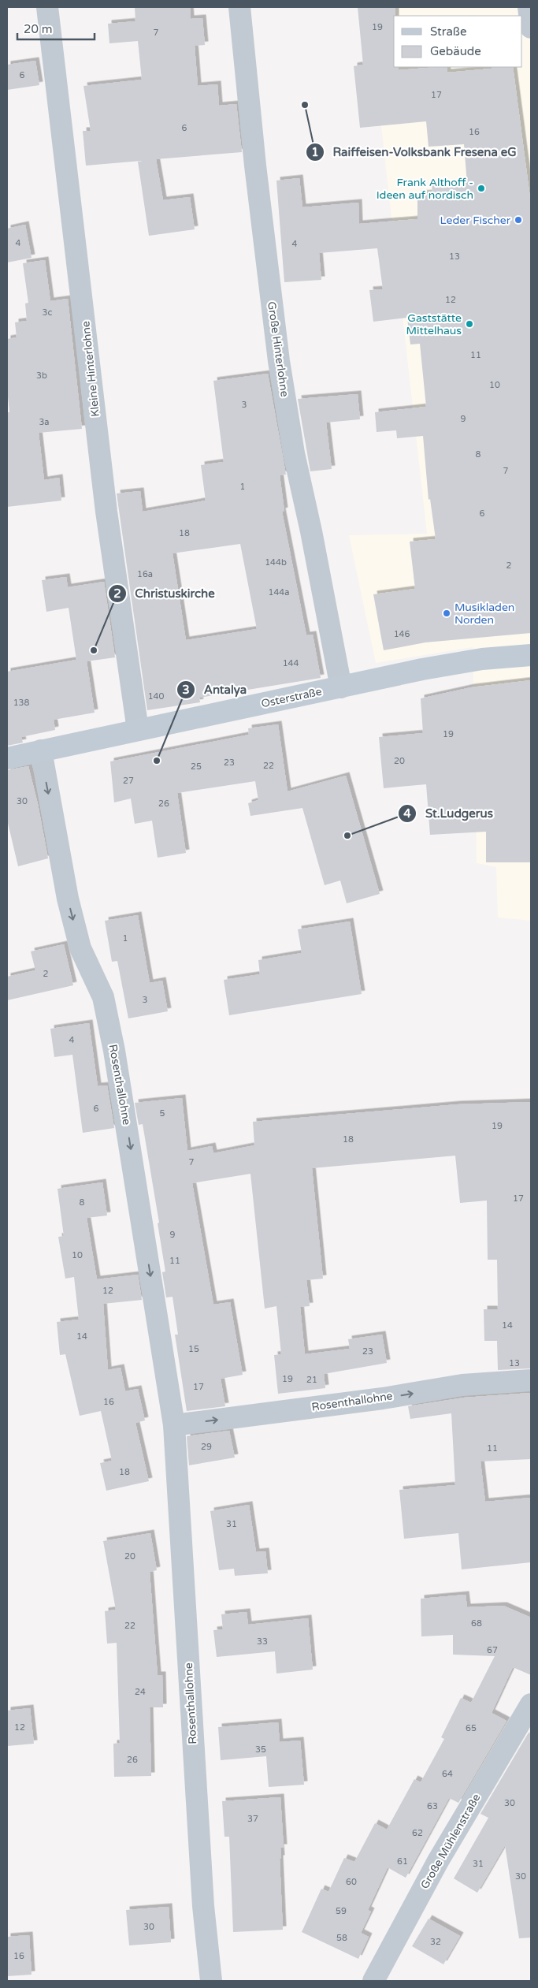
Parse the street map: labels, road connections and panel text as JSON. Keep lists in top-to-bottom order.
{
  "streets": {
    "street": [
      "Große Hinterlohne",
      "Kleine Hinterlohne",
      "Osterstraße",
      "Rosenthallohne",
      "Große Mühlenstraße"
    ]
  },
  "crossings": [
    ["Große Hinterlohne", "Osterstraße"],
    ["Kleine Hinterlohne", "Osterstraße"],
    ["Osterstraße", "Rosenthallohne"]
  ],
  "places": [
    "Raiffeisen-Volksbank Fresena eG",
    "Frank Althoff - Ideen auf nordisch",
    "Leder Fischer",
    "Gaststätte Mittelhaus",
    "Musikladen Norden",
    "Christuskirche",
    "Antalya",
    "St.Ludgerus"
  ],
  "house_numbers": [
    "19",
    "7",
    "6",
    "17",
    "6",
    "16",
    "4",
    "4",
    "13",
    "12",
    "3c",
    "11",
    "3b",
    "10",
    "3",
    "9",
    "3a",
    "8",
    "7",
    "1",
    "6",
    "18",
    "144b",
    "2",
    "16a",
    "144a",
    "146",
    "144",
    "140",
    "138",
    "19",
    "20",
    "23",
    "22",
    "25",
    "27",
    "30",
    "26",
    "1",
    "2",
    "3",
    "4",
    "6",
    "5",
    "19",
    "18",
    "7",
    "17",
    "8",
    "9",
    "10",
    "11",
    "12",
    "14",
    "14",
    "15",
    "23",
    "13",
    "19",
    "21",
    "17",
    "16",
    "29",
    "11",
    "18",
    "31",
    "20",
    "68",
    "22",
    "33",
    "67",
    "24",
    "12",
    "65",
    "35",
    "26",
    "64",
    "30",
    "63",
    "37",
    "62",
    "61",
    "31",
    "30",
    "60",
    "59",
    "30",
    "58",
    "32",
    "16"
  ],
  "legend": ["Straße", "Gebäude"],
  "scale_bar": "20 m"
}
